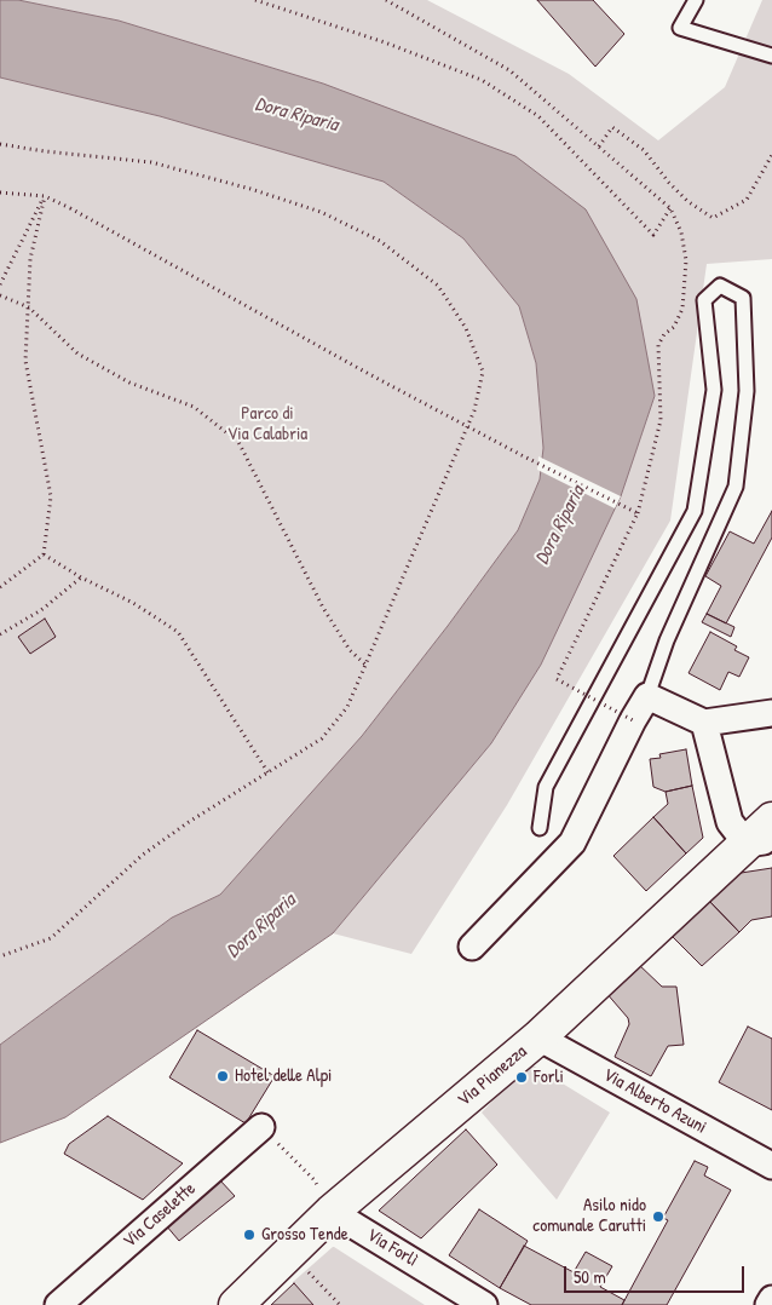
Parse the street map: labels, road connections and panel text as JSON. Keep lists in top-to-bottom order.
{
  "streets": {
    "street": [
      "Via Pianezza",
      "Via Alberto Azuni",
      "Via Caselette",
      "Via Forlì"
    ]
  },
  "crossings": [
    ["Via Pianezza", "Via Alberto Azuni"],
    ["Via Pianezza", "Via Forlì"]
  ],
  "water": ["Dora Riparia"],
  "parks": ["Parco di Via Calabria"],
  "places": [
    "Hotel delle Alpi",
    "Forli",
    "Asilo nido comunale Carutti",
    "Grosso Tende"
  ],
  "scale_bar": "50 m"
}
